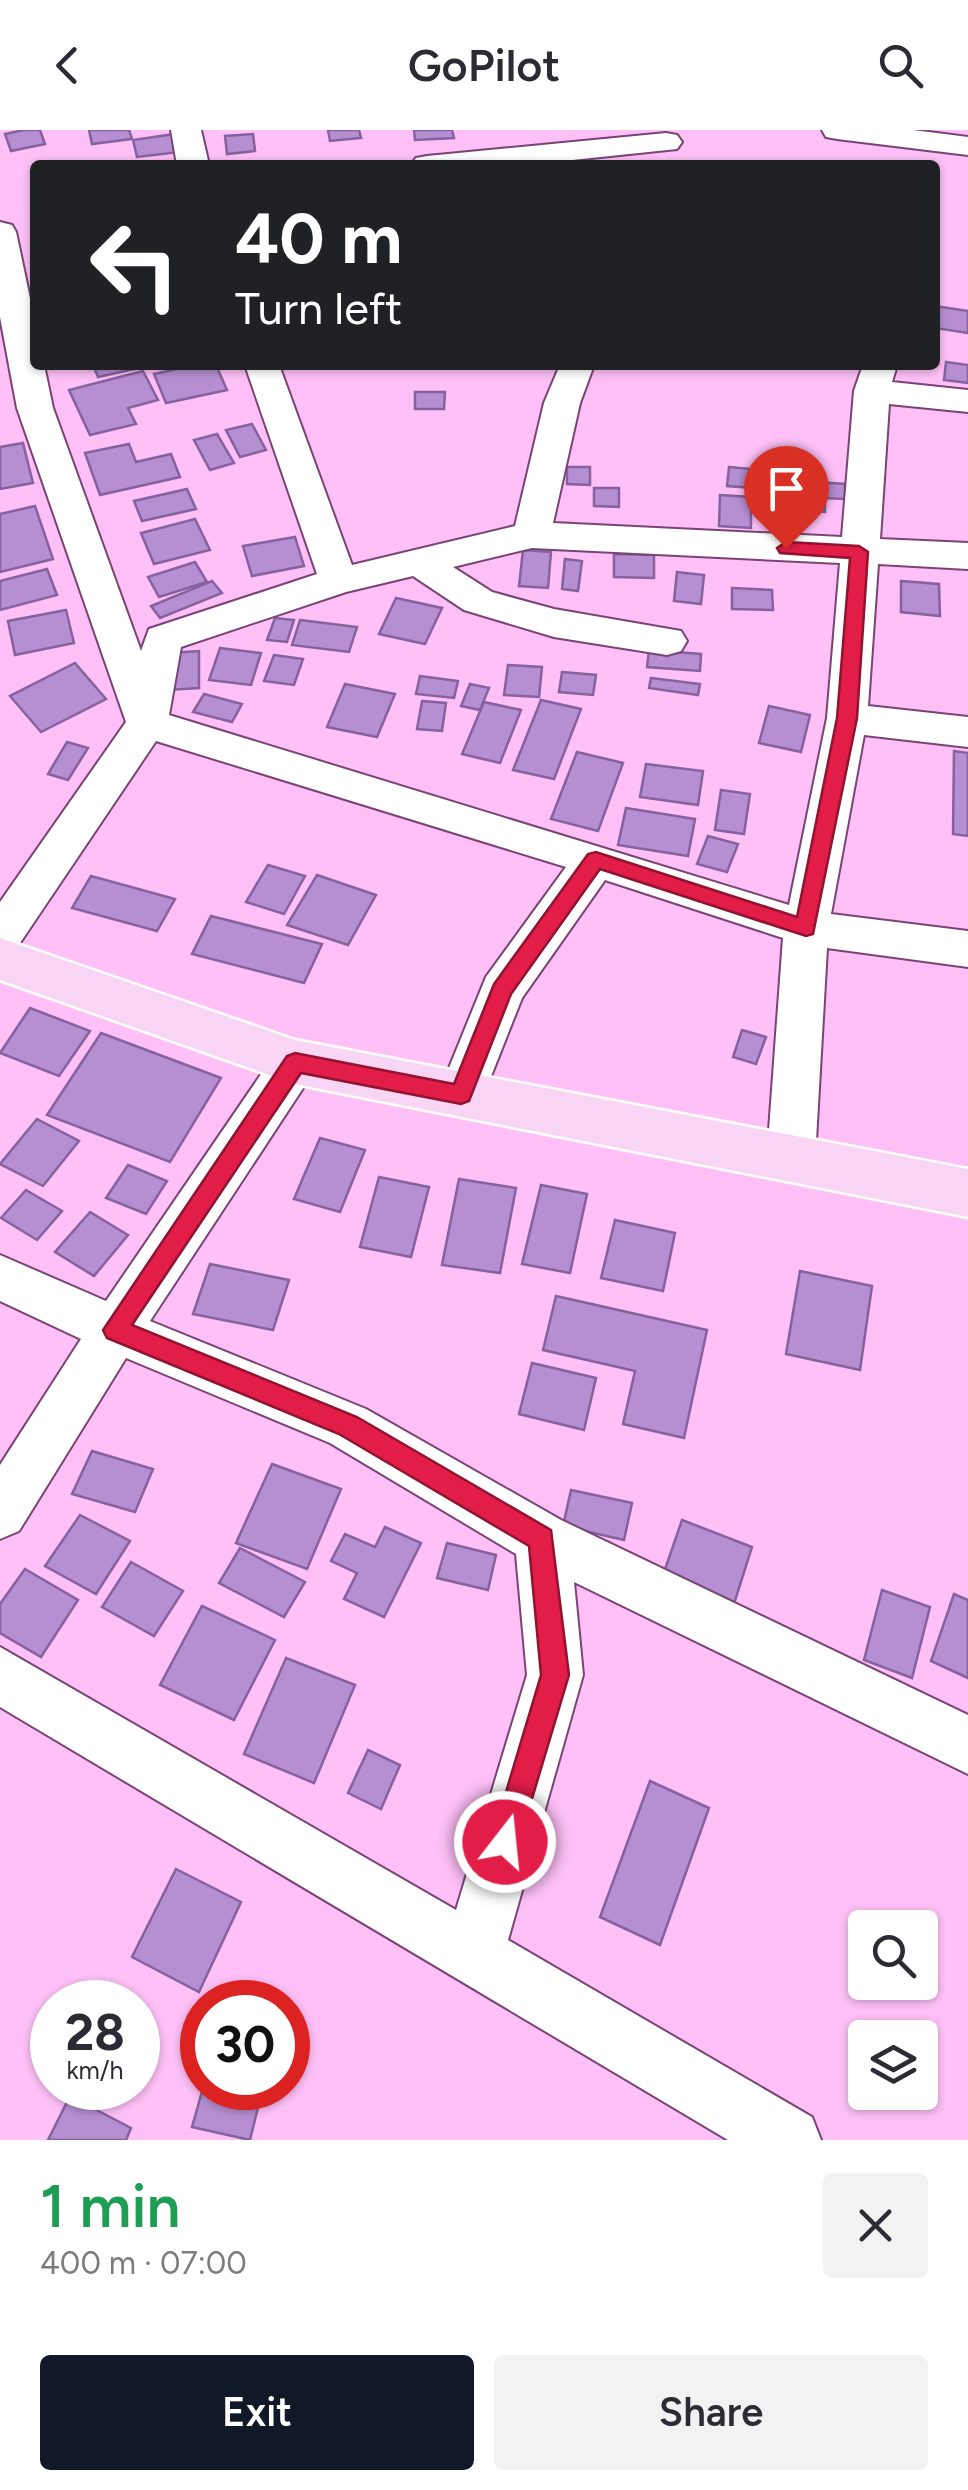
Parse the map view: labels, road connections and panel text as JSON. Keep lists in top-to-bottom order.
{
  "page": {
    "header": "GoPilot",
    "turn": ["40 m", "Turn left"],
    "speed": "28 km/h",
    "limit": "30",
    "heading": ["1 min", "400 m · 07:00"],
    "buttons": ["Exit", "Share"]
  }
}
